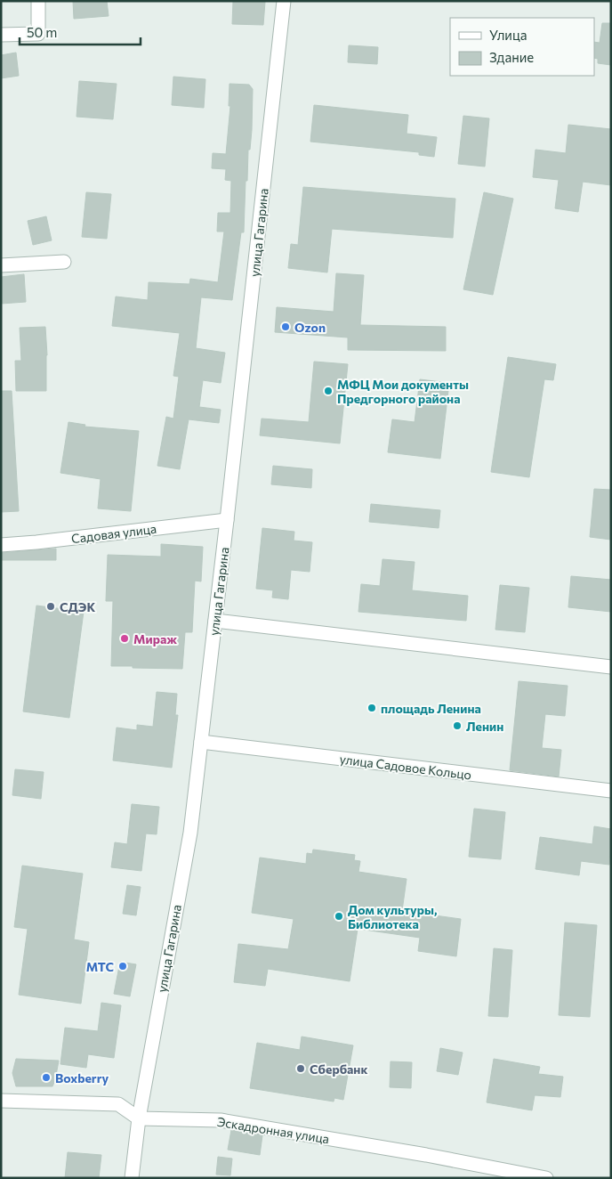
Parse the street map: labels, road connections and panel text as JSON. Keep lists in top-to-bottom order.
{
  "streets": {
    "street": [
      "улица Гагарина",
      "Садовая улица",
      "улица Садовое Кольцо",
      "Эскадронная улица"
    ]
  },
  "crossings": [
    ["улица Гагарина", "Садовая улица"],
    ["улица Гагарина", "улица Садовое Кольцо"],
    ["улица Гагарина", "Эскадронная улица"]
  ],
  "places": [
    "Ozon",
    "МФЦ Мои документы Предгорного района",
    "СДЭК",
    "Мираж",
    "площадь Ленина",
    "Ленин",
    "Дом культуры, Библиотека",
    "МТС",
    "Сбербанк",
    "Boxberry"
  ],
  "legend": ["Улица", "Здание"],
  "scale_bar": "50 m"
}
